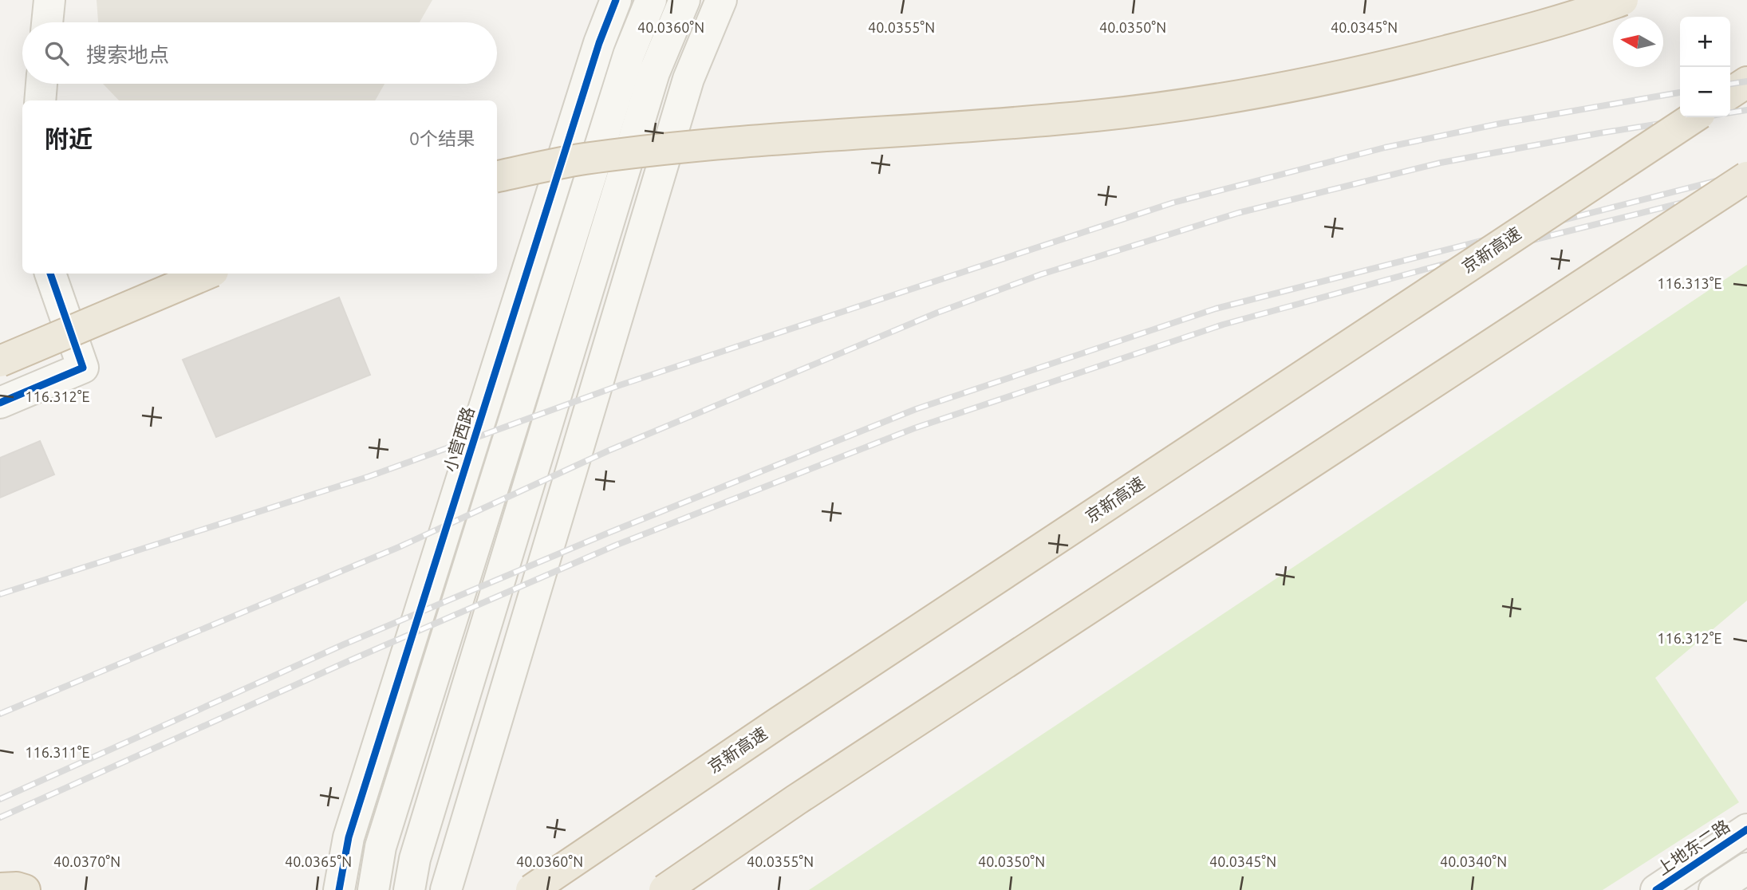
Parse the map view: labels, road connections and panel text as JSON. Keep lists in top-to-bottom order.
{
  "streets": {
    "highway": ["京新高速"],
    "street": ["小营西路", "上地东二路"]
  },
  "north": "left",
  "page": {
    "map_buttons": ["+", "−"],
    "search": "搜索地点",
    "heading": ["附近", "0个结果"]
  },
  "coordinates": [
    "40.0360°N",
    "40.0355°N",
    "40.0350°N",
    "40.0345°N",
    "116.313°E",
    "116.312°E",
    "116.311°E",
    "40.0370°N",
    "40.0365°N",
    "40.0340°N"
  ]
}
